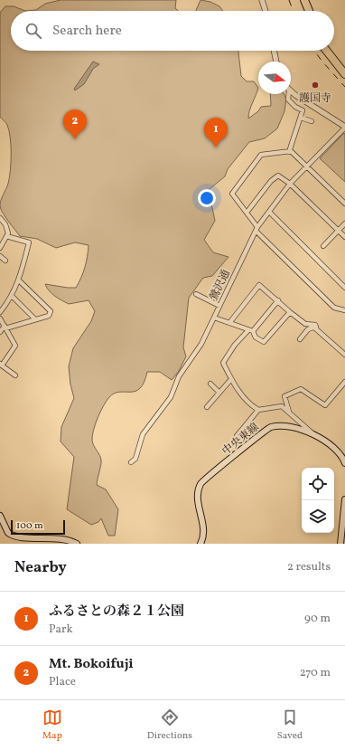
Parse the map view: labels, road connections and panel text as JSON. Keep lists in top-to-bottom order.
{
  "streets": {
    "main road": ["中央東線"],
    "street": ["鶯沢通"]
  },
  "places": ["護国寺"],
  "scale_bar": "100 m",
  "north": "right",
  "page": {
    "search": "Search here",
    "pins": ["2", "1"],
    "scale": "100 m",
    "heading": ["Nearby", "2 results"],
    "list": [
      {
        "mark": "1",
        "name": "ふるさとの森２１公園",
        "note": "Park",
        "value": "90 m"
      },
      {
        "mark": "2",
        "name": "Mt. Bokoifuji",
        "note": "Place",
        "value": "270 m"
      }
    ],
    "nav": ["Map", "Directions", "Saved"]
  }
}
